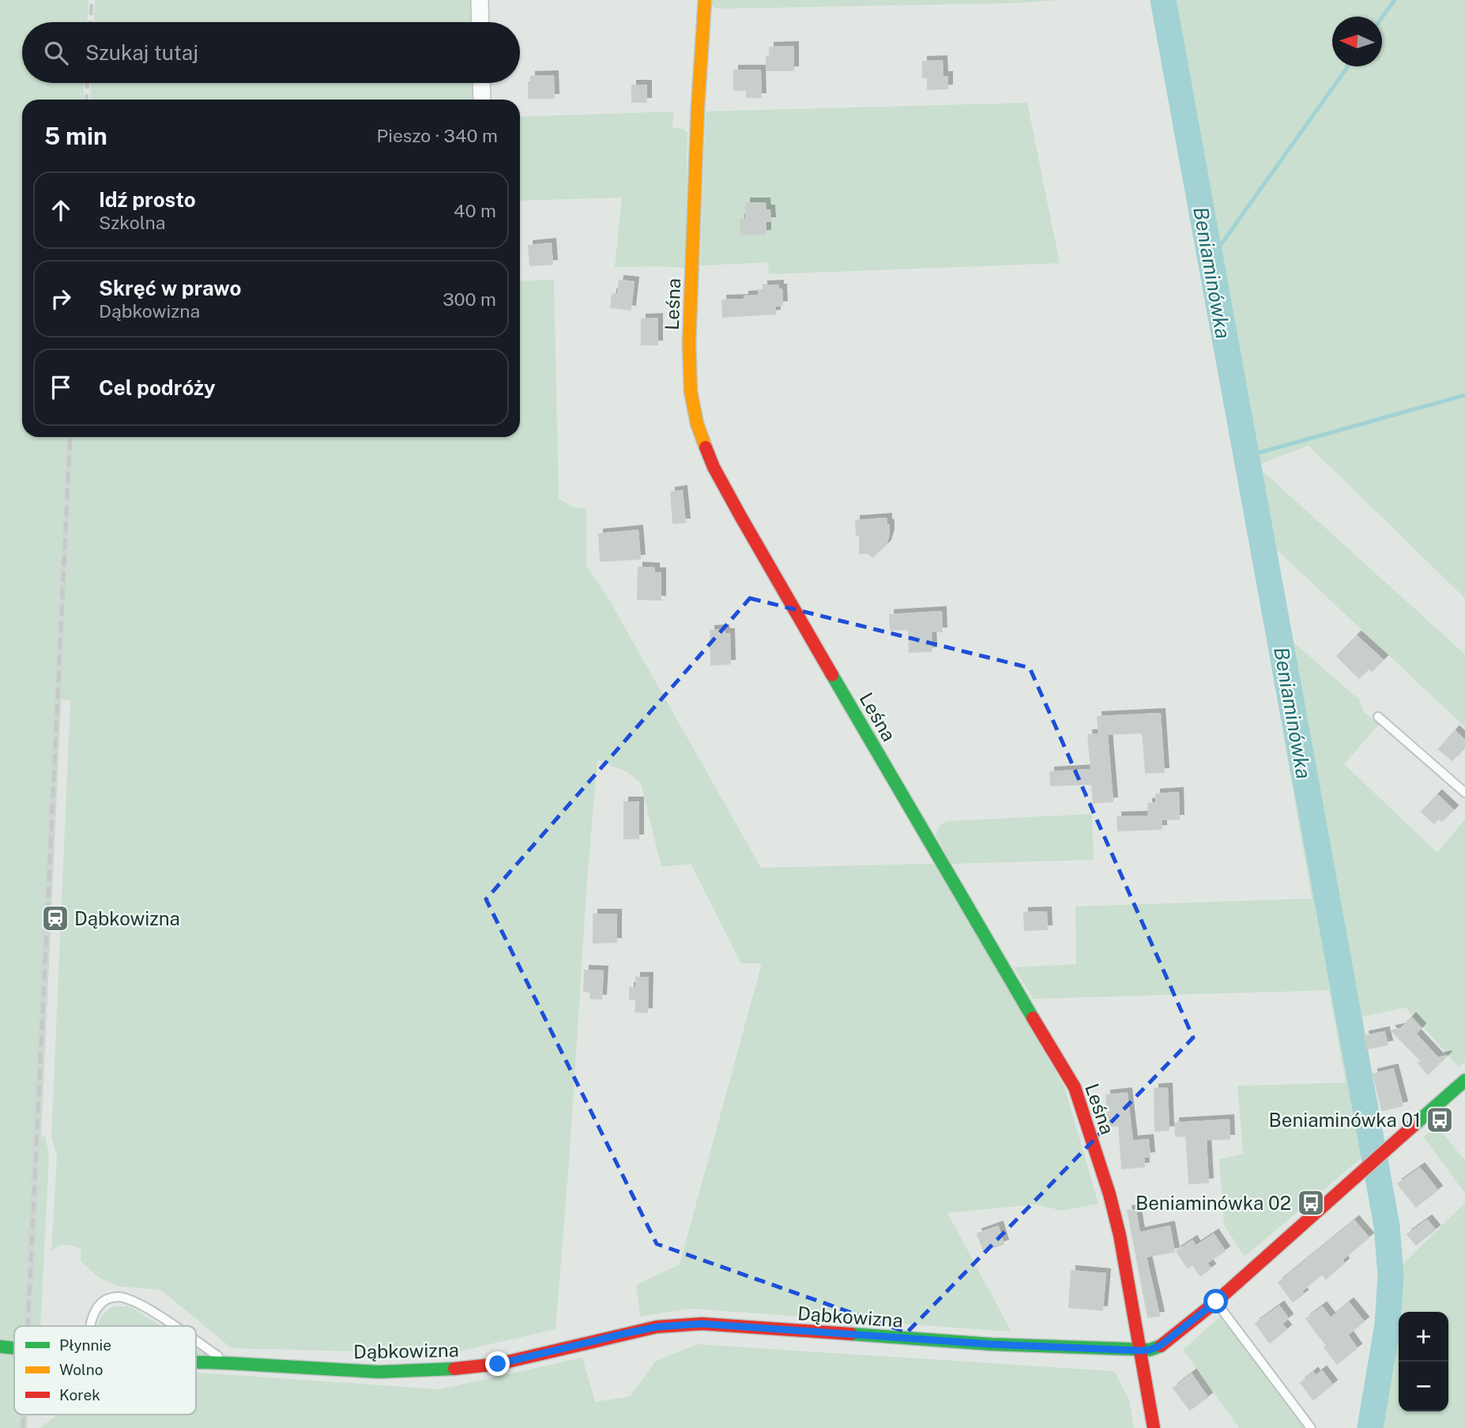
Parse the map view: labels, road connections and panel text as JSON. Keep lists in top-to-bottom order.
{
  "streets": {
    "street": ["Leśna", "Dąbkowizna"]
  },
  "crossings": [
    ["Leśna", "Dąbkowizna"]
  ],
  "water": ["Beniaminówka"],
  "places": {
    "station": ["Dąbkowizna"],
    "bus stop": ["Beniaminówka 01", "Beniaminówka 02"]
  },
  "legend": ["Płynnie", "Wolno", "Korek"],
  "north": "left",
  "page": {
    "search": "Szukaj tutaj",
    "heading": ["5 min", "Pieszo · 340 m"],
    "list": [
      ["Idź prosto", "Szkolna", "40 m"],
      ["Skręć w prawo", "Dąbkowizna", "300 m"],
      "Cel podróży"
    ],
    "map_buttons": ["+", "−"]
  }
}
